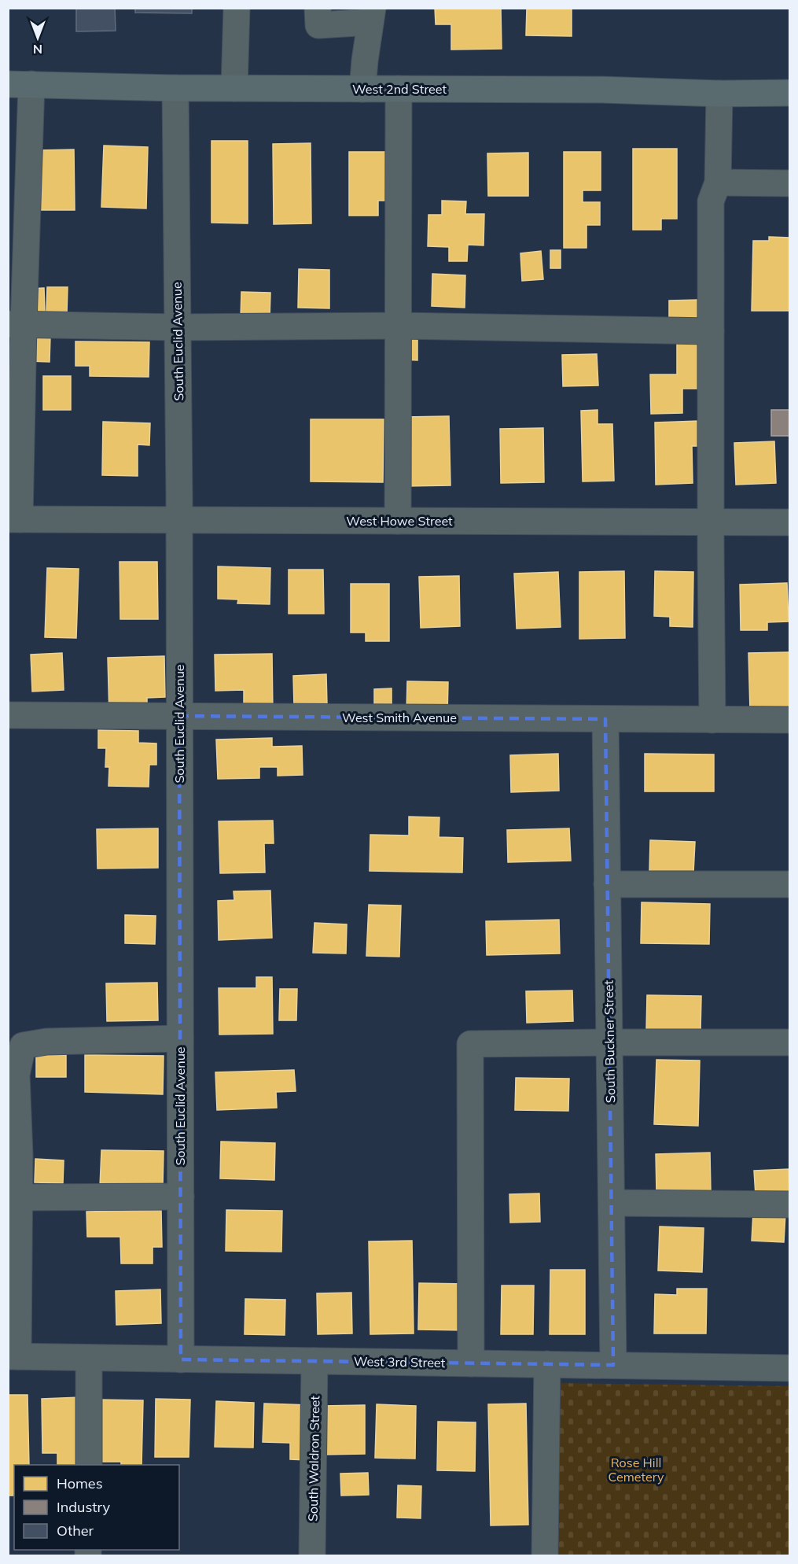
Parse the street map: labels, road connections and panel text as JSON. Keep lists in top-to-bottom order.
{
  "streets": {
    "main road": ["West 2nd Street"],
    "street": [
      "South Euclid Avenue",
      "West Howe Street",
      "West Smith Avenue",
      "South Buckner Street",
      "West 3rd Street",
      "South Waldron Street"
    ]
  },
  "crossings": [
    ["West 2nd Street", "South Euclid Avenue"],
    ["South Euclid Avenue", "West Howe Street"],
    ["South Euclid Avenue", "West Smith Avenue"],
    ["South Euclid Avenue", "West 3rd Street"],
    ["West Smith Avenue", "South Buckner Street"],
    ["South Buckner Street", "West 3rd Street"],
    ["West 3rd Street", "South Waldron Street"]
  ],
  "parks": ["Rose Hill Cemetery"],
  "legend": ["Homes", "Industry", "Other"],
  "north": "bottom"
}
